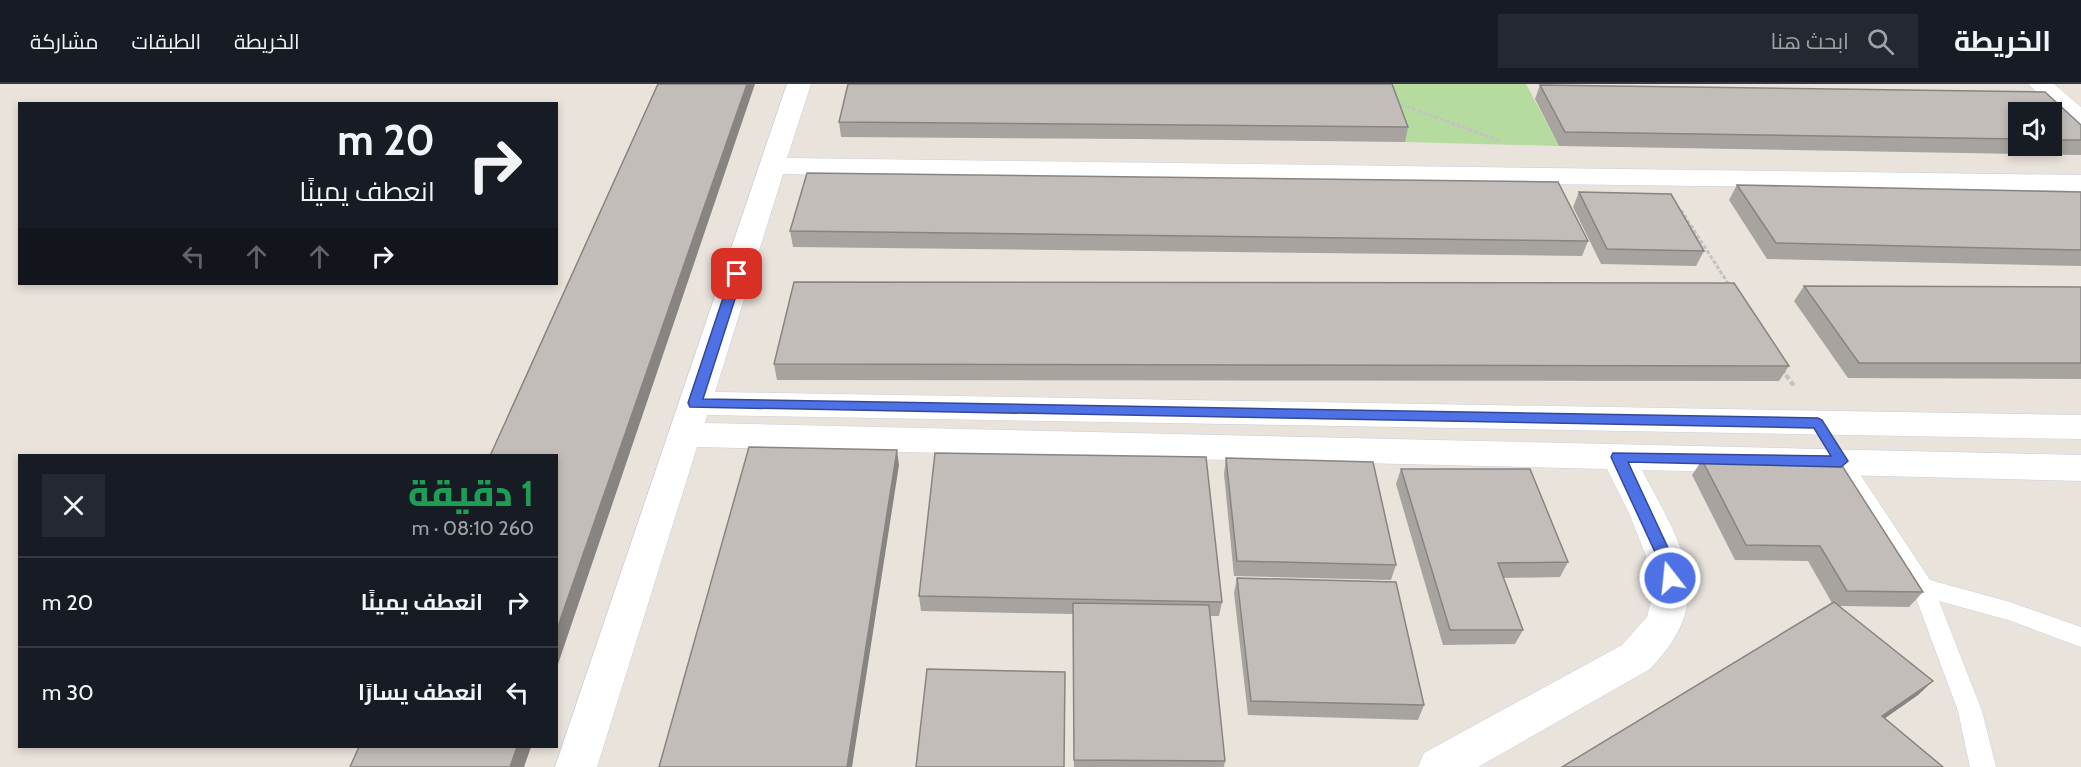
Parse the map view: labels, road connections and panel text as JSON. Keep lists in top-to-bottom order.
{
  "page": {
    "header": "الخريطة",
    "search": "ابحث هنا",
    "nav": ["الخريطة", "الطبقات", "مشاركة"],
    "turn": ["20 m", "انعطف يمينًا"],
    "heading": ["1 دقيقة", "260 m · 08:10"],
    "list": [
      {
        "name": "انعطف يمينًا",
        "value": "20 m"
      },
      {
        "name": "انعطف يسارًا",
        "value": "30 m"
      }
    ]
  }
}
